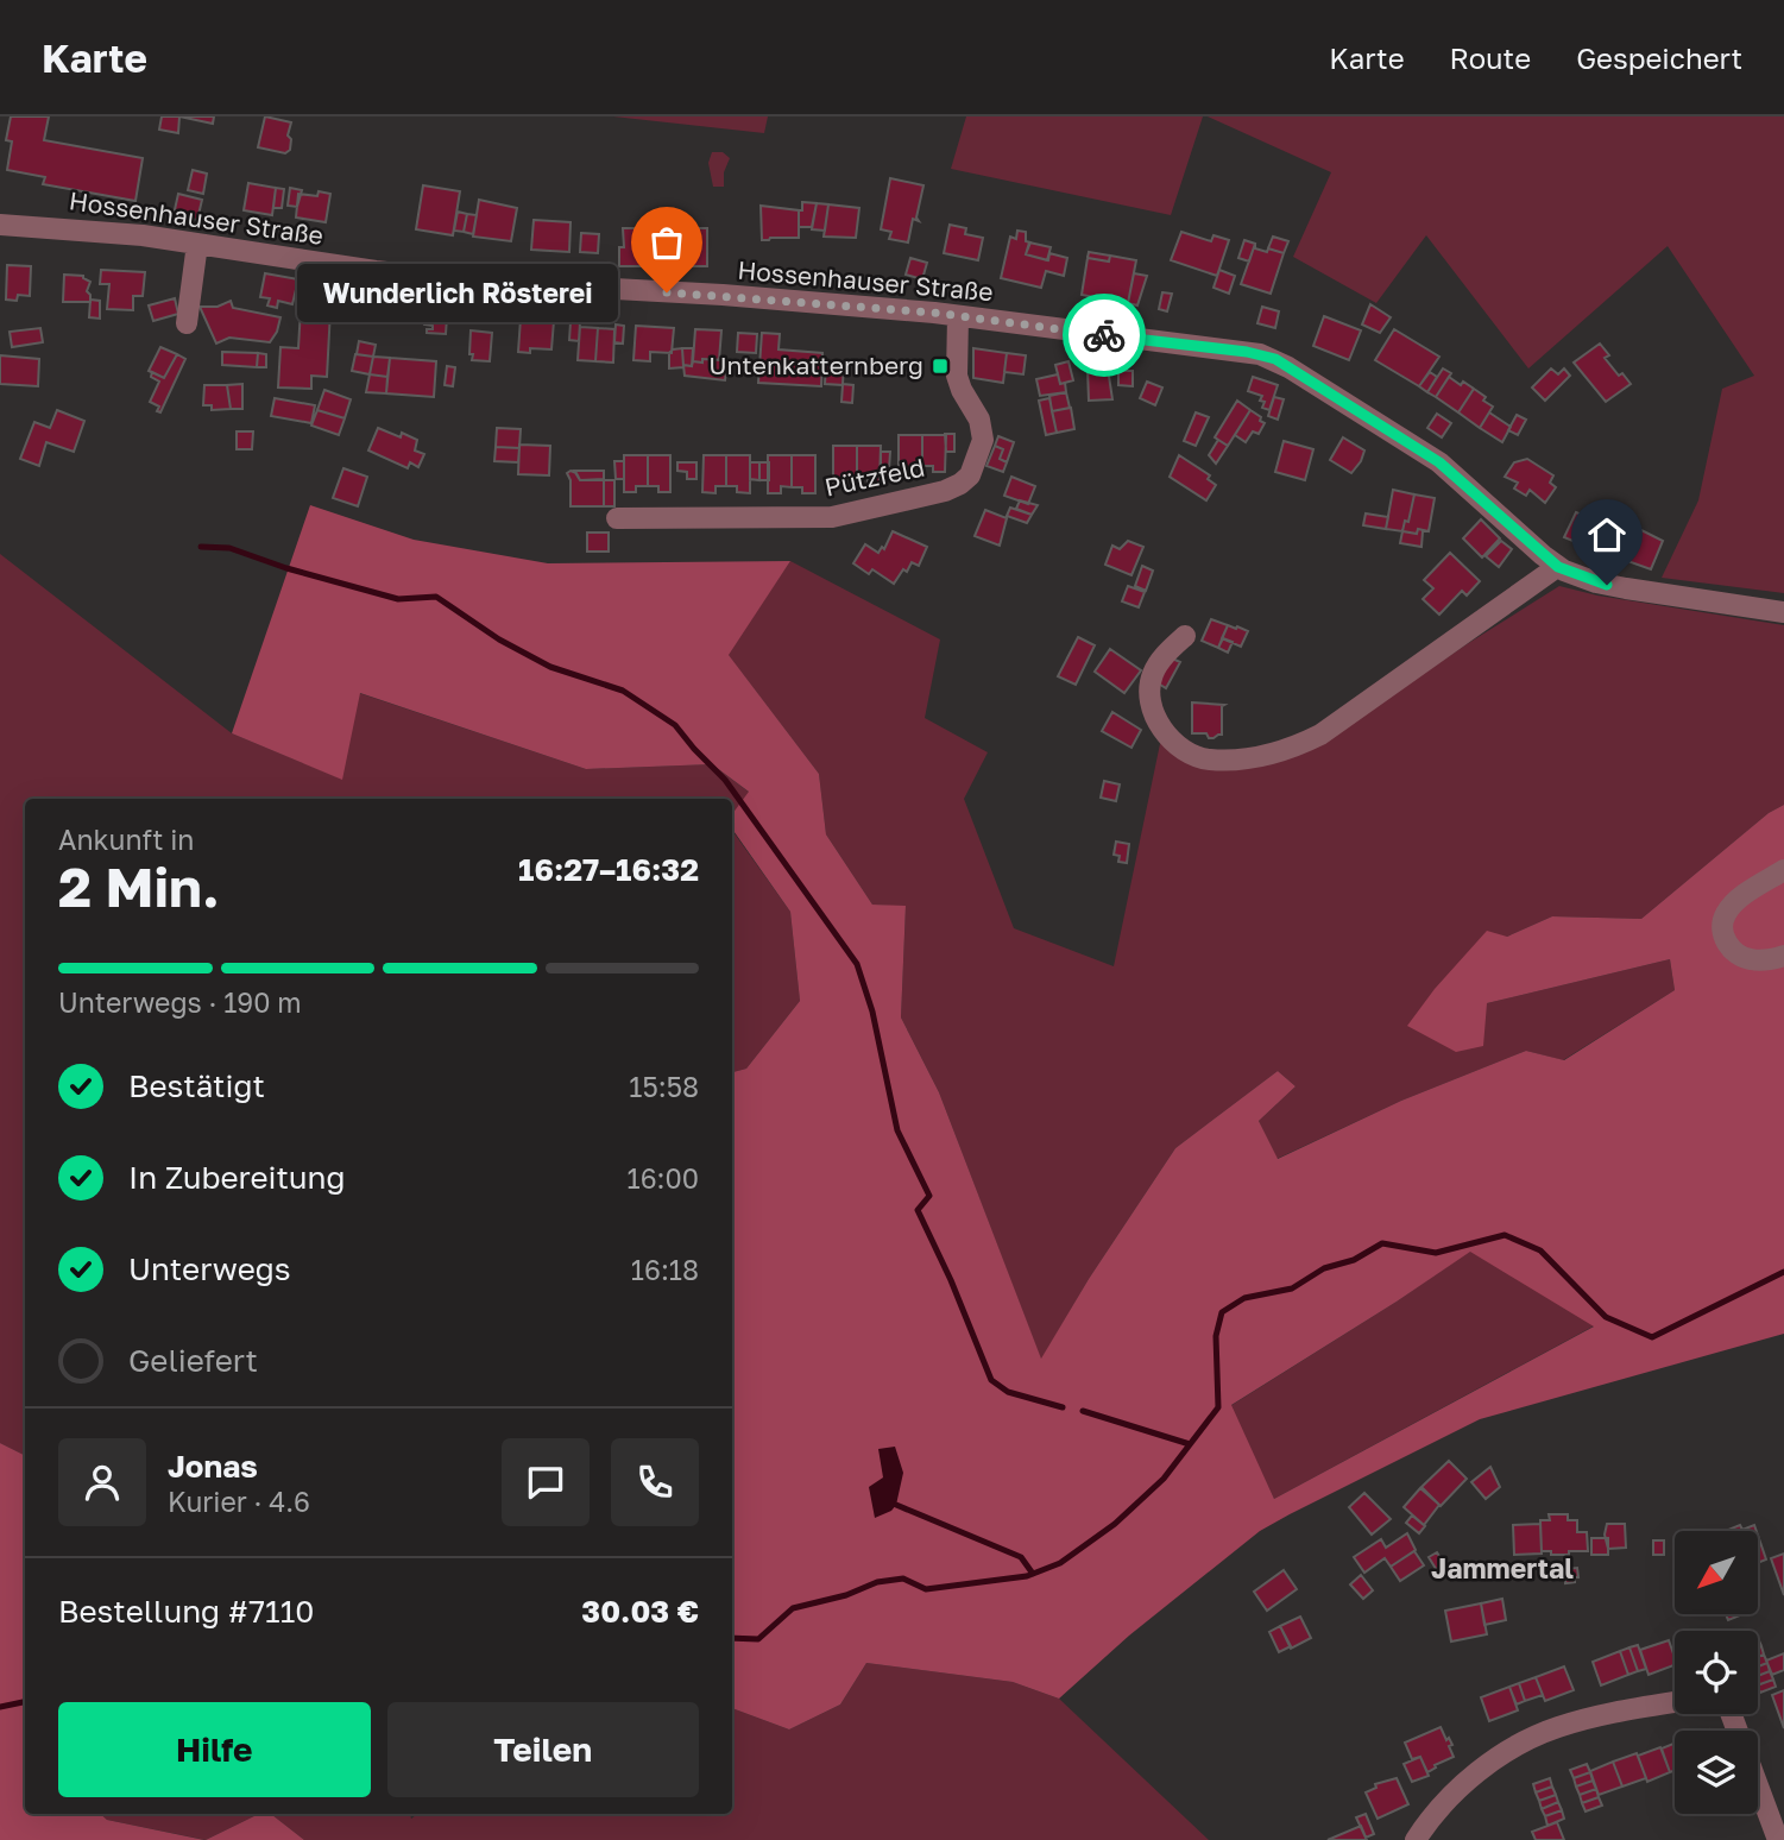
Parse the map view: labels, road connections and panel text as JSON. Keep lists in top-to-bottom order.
{
  "streets": {
    "street": ["Hossenhauser Straße", "Pützfeld"]
  },
  "crossings": [
    ["Hossenhauser Straße", "Pützfeld"]
  ],
  "districts": ["Jammertal"],
  "places": {
    "other": ["Wunderlich Rösterei"],
    "transit": ["Untenkatternberg"]
  },
  "north": "bottom left",
  "page": {
    "header": "Karte",
    "nav": ["Karte", "Route", "Gespeichert"],
    "bubble": "Wunderlich Rösterei",
    "heading": ["2 Min.", "Ankunft in", "16:27–16:32"],
    "panel": [
      "Jonas",
      "Kurier · 4.6",
      "Bestellung #7110",
      "30.03 €"
    ],
    "bar": "Unterwegs · 190 m",
    "list": [
      ["Bestätigt", "15:58"],
      ["In Zubereitung", "16:00"],
      ["Unterwegs", "16:18"],
      "Geliefert"
    ],
    "buttons": ["Hilfe", "Teilen"]
  }
}
